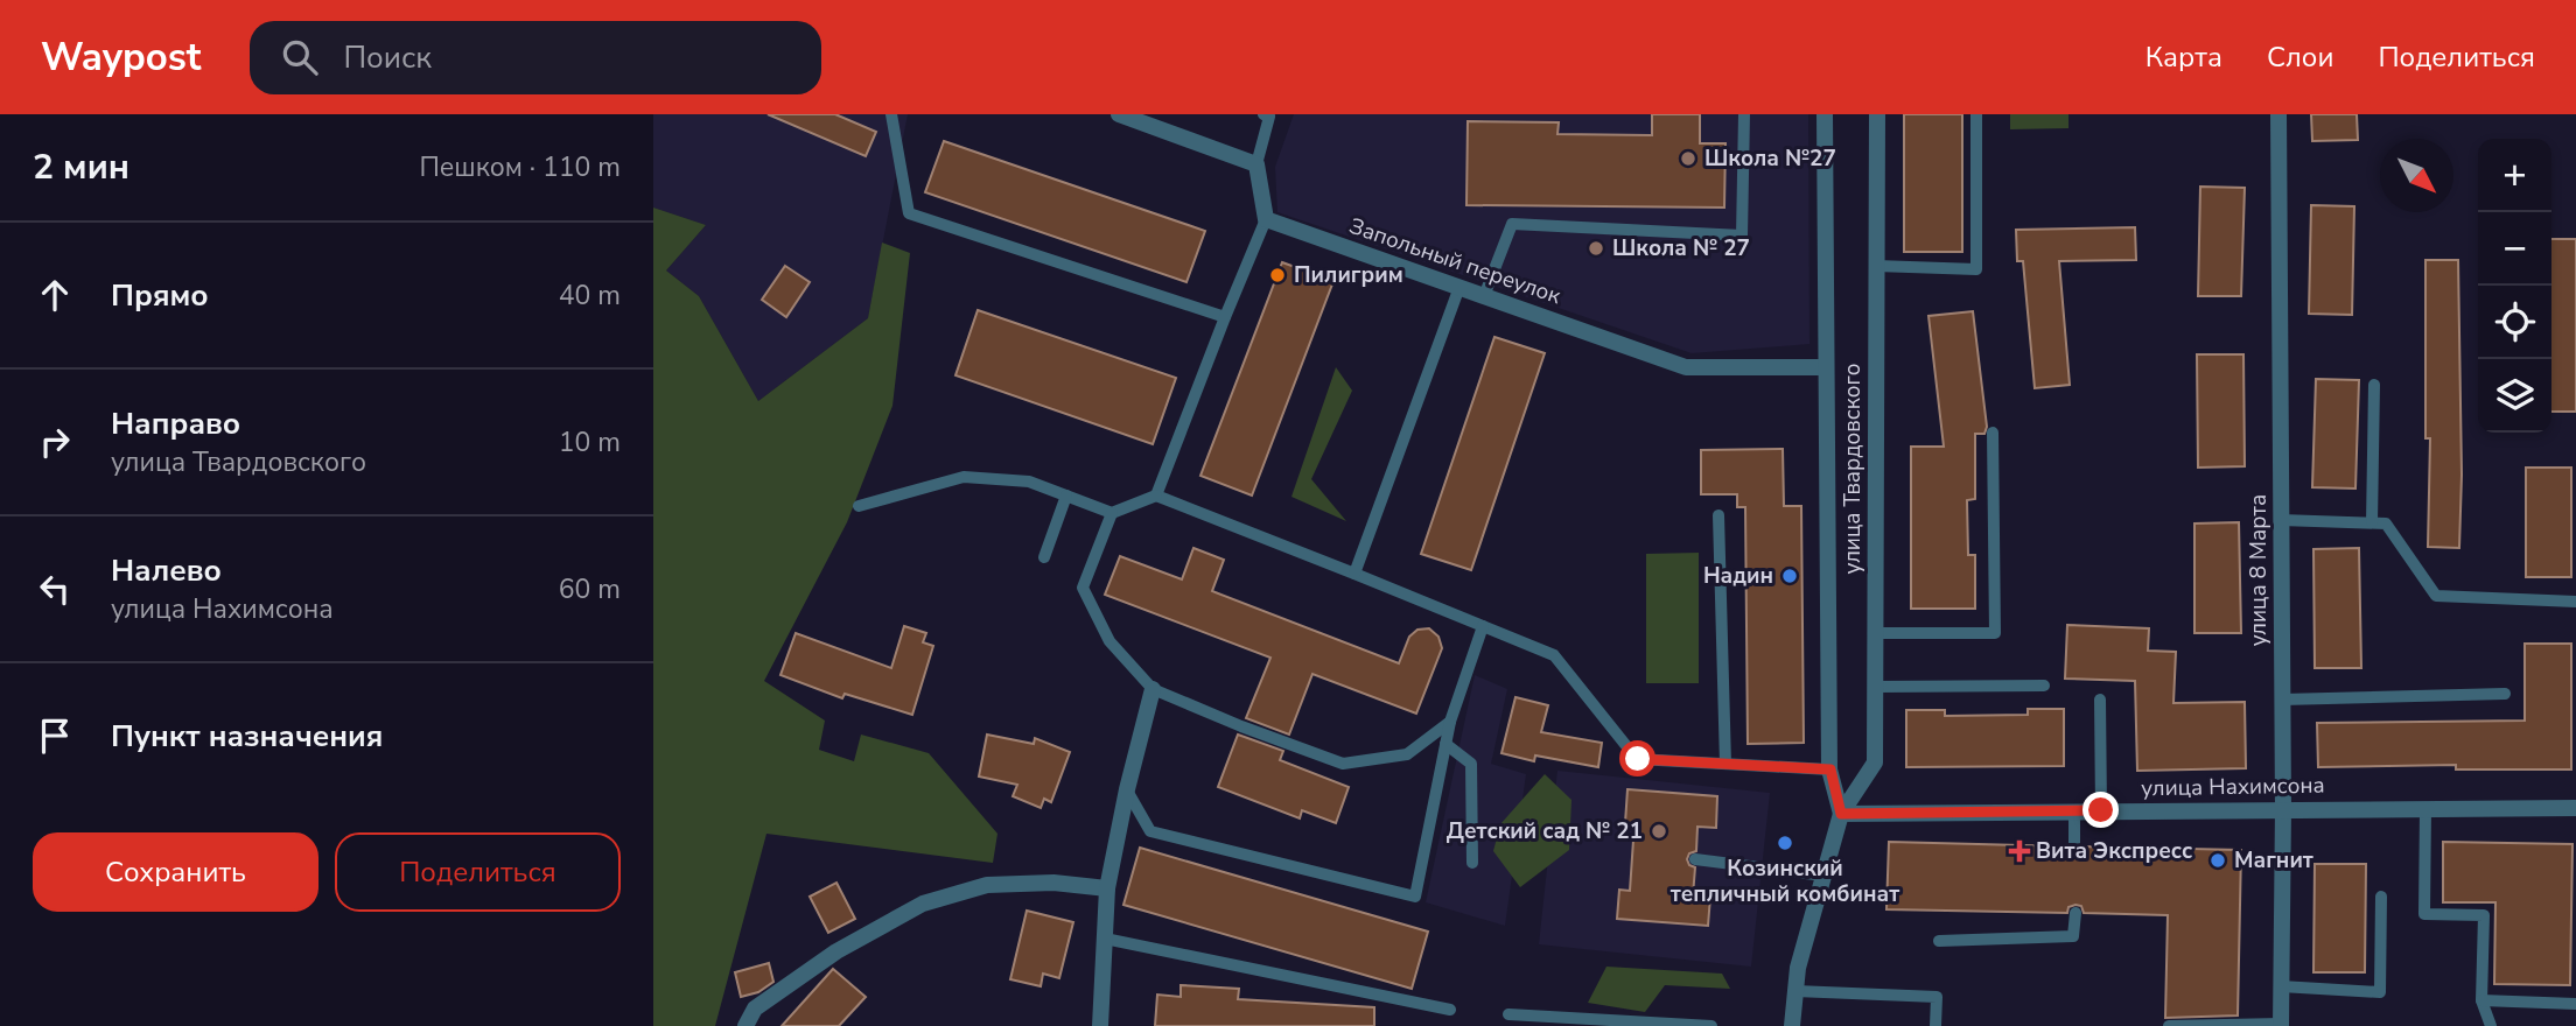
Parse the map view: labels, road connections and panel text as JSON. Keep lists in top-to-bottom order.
{
  "streets": {
    "street": [
      "Запольный переулок",
      "улица Твардовского",
      "улица 8 Марта",
      "улица Нахимсона"
    ]
  },
  "crossings": [
    ["Запольный переулок", "улица Твардовского"],
    ["улица Твардовского", "улица Нахимсона"],
    ["улица 8 Марта", "улица Нахимсона"]
  ],
  "places": {
    "other": [
      "Школа №27",
      "Школа № 27",
      "Пилигрим",
      "Надин",
      "Детский сад № 21",
      "Козинский тепличный комбинат",
      "Магнит"
    ],
    "health": ["Вита Экспресс"]
  },
  "north": "bottom right",
  "page": {
    "header": "Waypost",
    "search": "Поиск",
    "nav": ["Карта", "Слои", "Поделиться"],
    "heading": ["2 мин", "Пешком · 110 m"],
    "map_buttons": ["+", "−"],
    "list": [
      ["Прямо", "40 m"],
      ["Направо", "улица Твардовского", "10 m"],
      ["Налево", "улица Нахимсона", "60 m"],
      "Пункт назначения"
    ],
    "buttons": ["Сохранить", "Поделиться"]
  }
}
